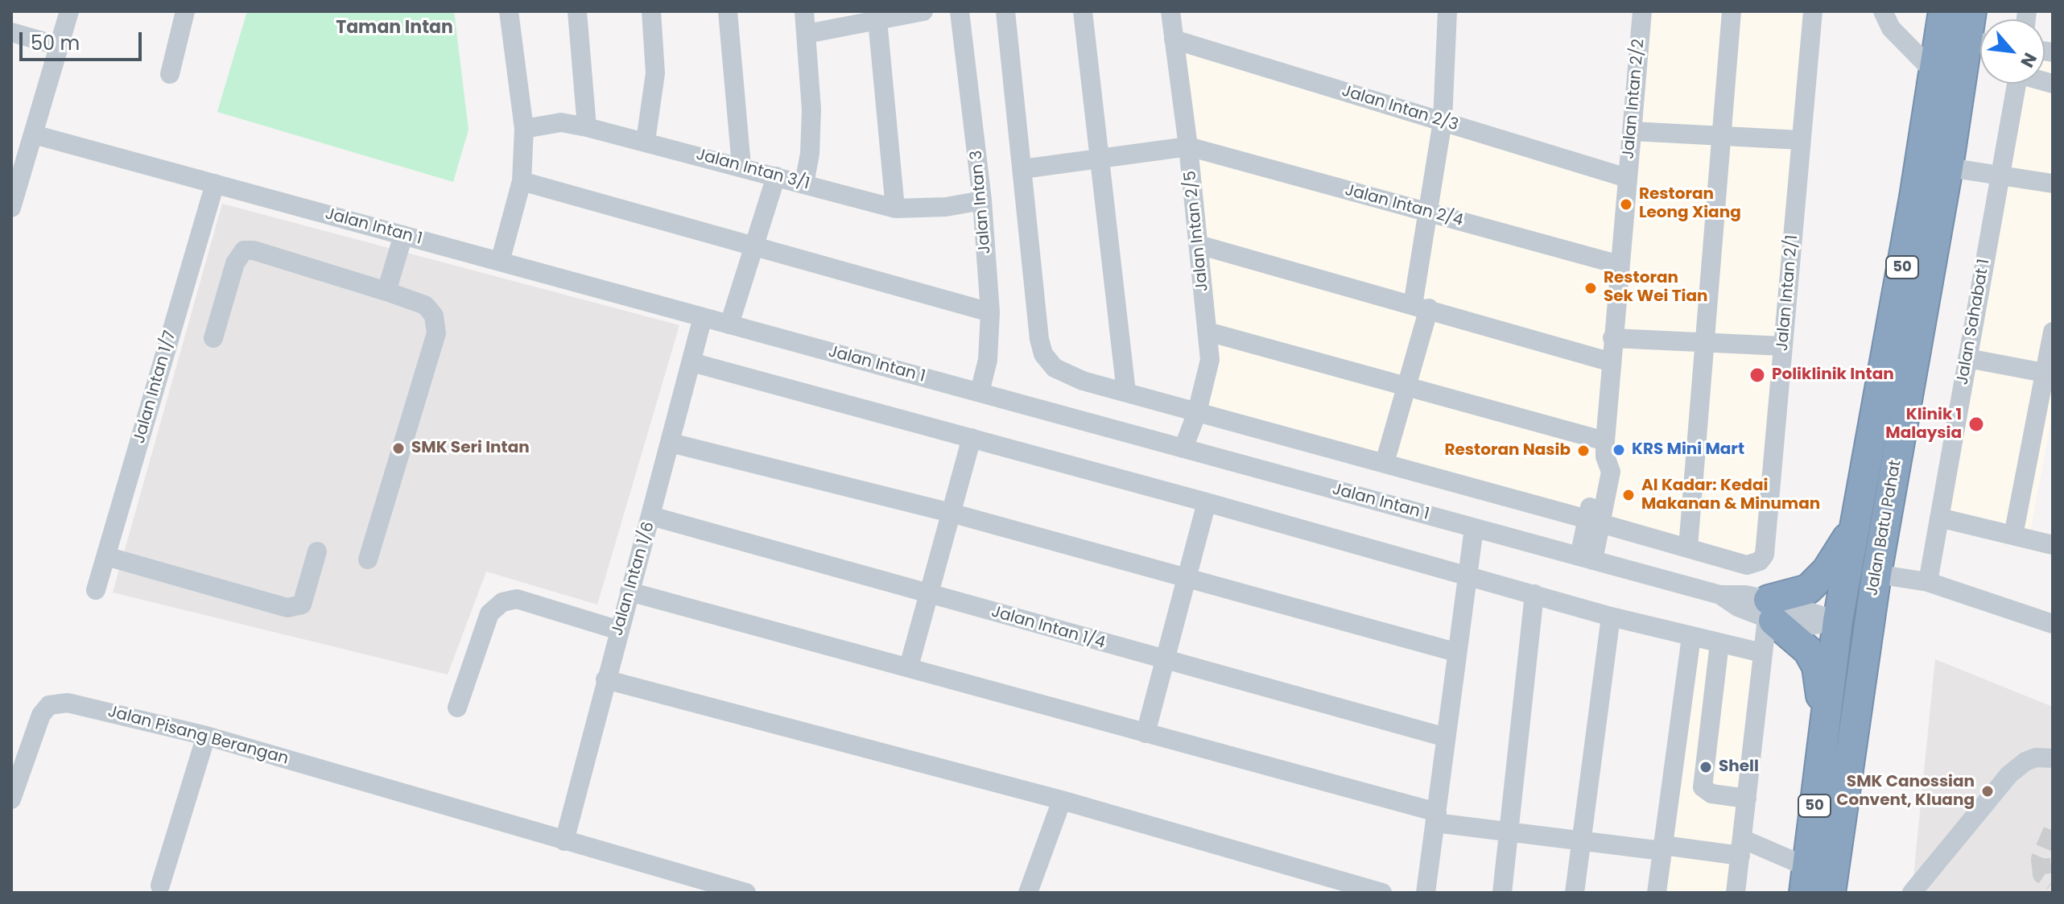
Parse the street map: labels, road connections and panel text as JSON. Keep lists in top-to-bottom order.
{
  "streets": {
    "highway": ["50", "Jalan Batu Pahat"],
    "street": [
      "Jalan Intan 2/2",
      "Jalan Intan 2/3",
      "Jalan Intan 3/1",
      "Jalan Intan 3",
      "Jalan Intan 2/4",
      "Jalan Intan 1",
      "Jalan Intan 2/5",
      "Jalan Intan 2/1",
      "Jalan Sahabat 1",
      "Jalan Intan 1/7",
      "Jalan Intan 1/6",
      "Jalan Intan 1/4",
      "Jalan Pisang Berangan"
    ]
  },
  "crossings": [
    ["Jalan Intan 2/2", "Jalan Intan 2/3"],
    ["Jalan Intan 2/2", "Jalan Intan 2/4"],
    ["Jalan Intan 2/2", "Jalan Intan 1"],
    ["Jalan Intan 2/2", "Jalan Intan 2/1"],
    ["Jalan Intan 2/3", "Jalan Intan 2/5"],
    ["Jalan Intan 3/1", "Jalan Intan 3"],
    ["Jalan Intan 3", "Jalan Intan 1"],
    ["Jalan Intan 2/4", "Jalan Intan 2/5"],
    ["Jalan Intan 1", "Jalan Intan 2/5"],
    ["Jalan Intan 1", "Jalan Intan 1/7"],
    ["Jalan Intan 1", "Jalan Batu Pahat"],
    ["Jalan Intan 1", "Jalan Intan 1/6"],
    ["Jalan Intan 1/6", "Jalan Intan 1/4"],
    ["Jalan Intan 1/6", "Jalan Pisang Berangan"]
  ],
  "districts": ["Taman Intan"],
  "places": [
    "Restoran Leong Xiang",
    "Restoran Sek Wei Tian",
    "Poliklinik Intan",
    "Klinik 1 Malaysia",
    "SMK Seri Intan",
    "KRS Mini Mart",
    "Restoran Nasib",
    "Al Kadar: Kedai Makanan & Minuman",
    "Shell",
    "SMK Canossian Convent, Kluang"
  ],
  "scale_bar": "50 m",
  "north": "bottom right"
}
